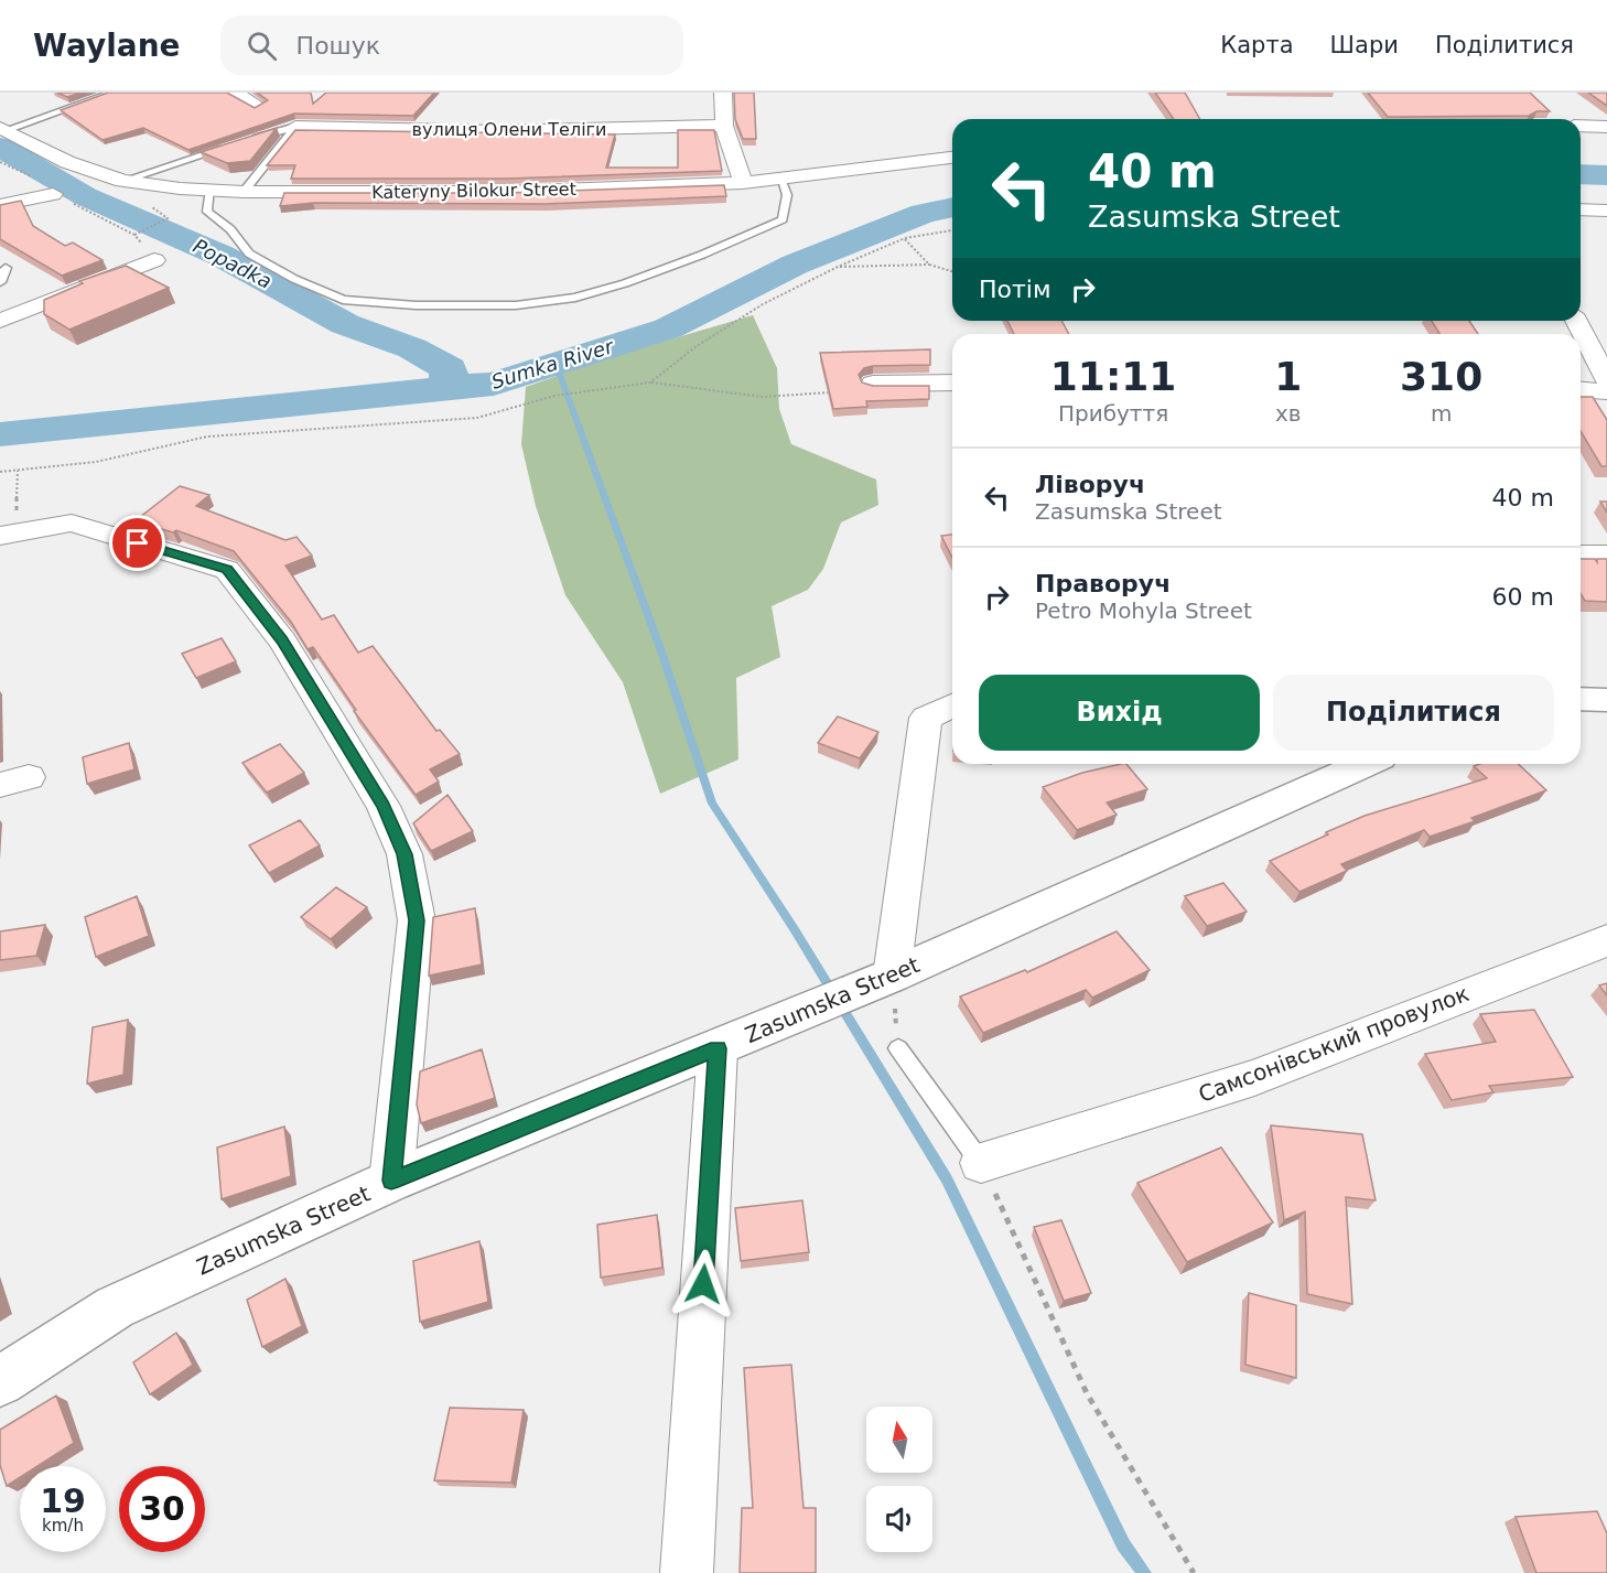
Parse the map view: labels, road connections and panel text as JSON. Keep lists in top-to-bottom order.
{
  "streets": {
    "street": [
      "вулиця Олени Теліги",
      "Kateryny Bilokur Street",
      "Zasumska Street",
      "Самсонівський провулок"
    ]
  },
  "water": ["Popadka", "Sumka River"],
  "north": "top",
  "page": {
    "header": "Waylane",
    "search": "Пошук",
    "nav": ["Карта", "Шари", "Поділитися"],
    "turn": ["40 m", "Zasumska Street"],
    "then": "Потім",
    "eta": [
      "11:11",
      "Прибуття",
      "1",
      "хв",
      "310",
      "m"
    ],
    "list": [
      {
        "name": "Ліворуч",
        "note": "Zasumska Street",
        "value": "40 m"
      },
      {
        "name": "Праворуч",
        "note": "Petro Mohyla Street",
        "value": "60 m"
      }
    ],
    "buttons": ["Вихід", "Поділитися"],
    "speed": "19 km/h",
    "limit": "30"
  }
}
